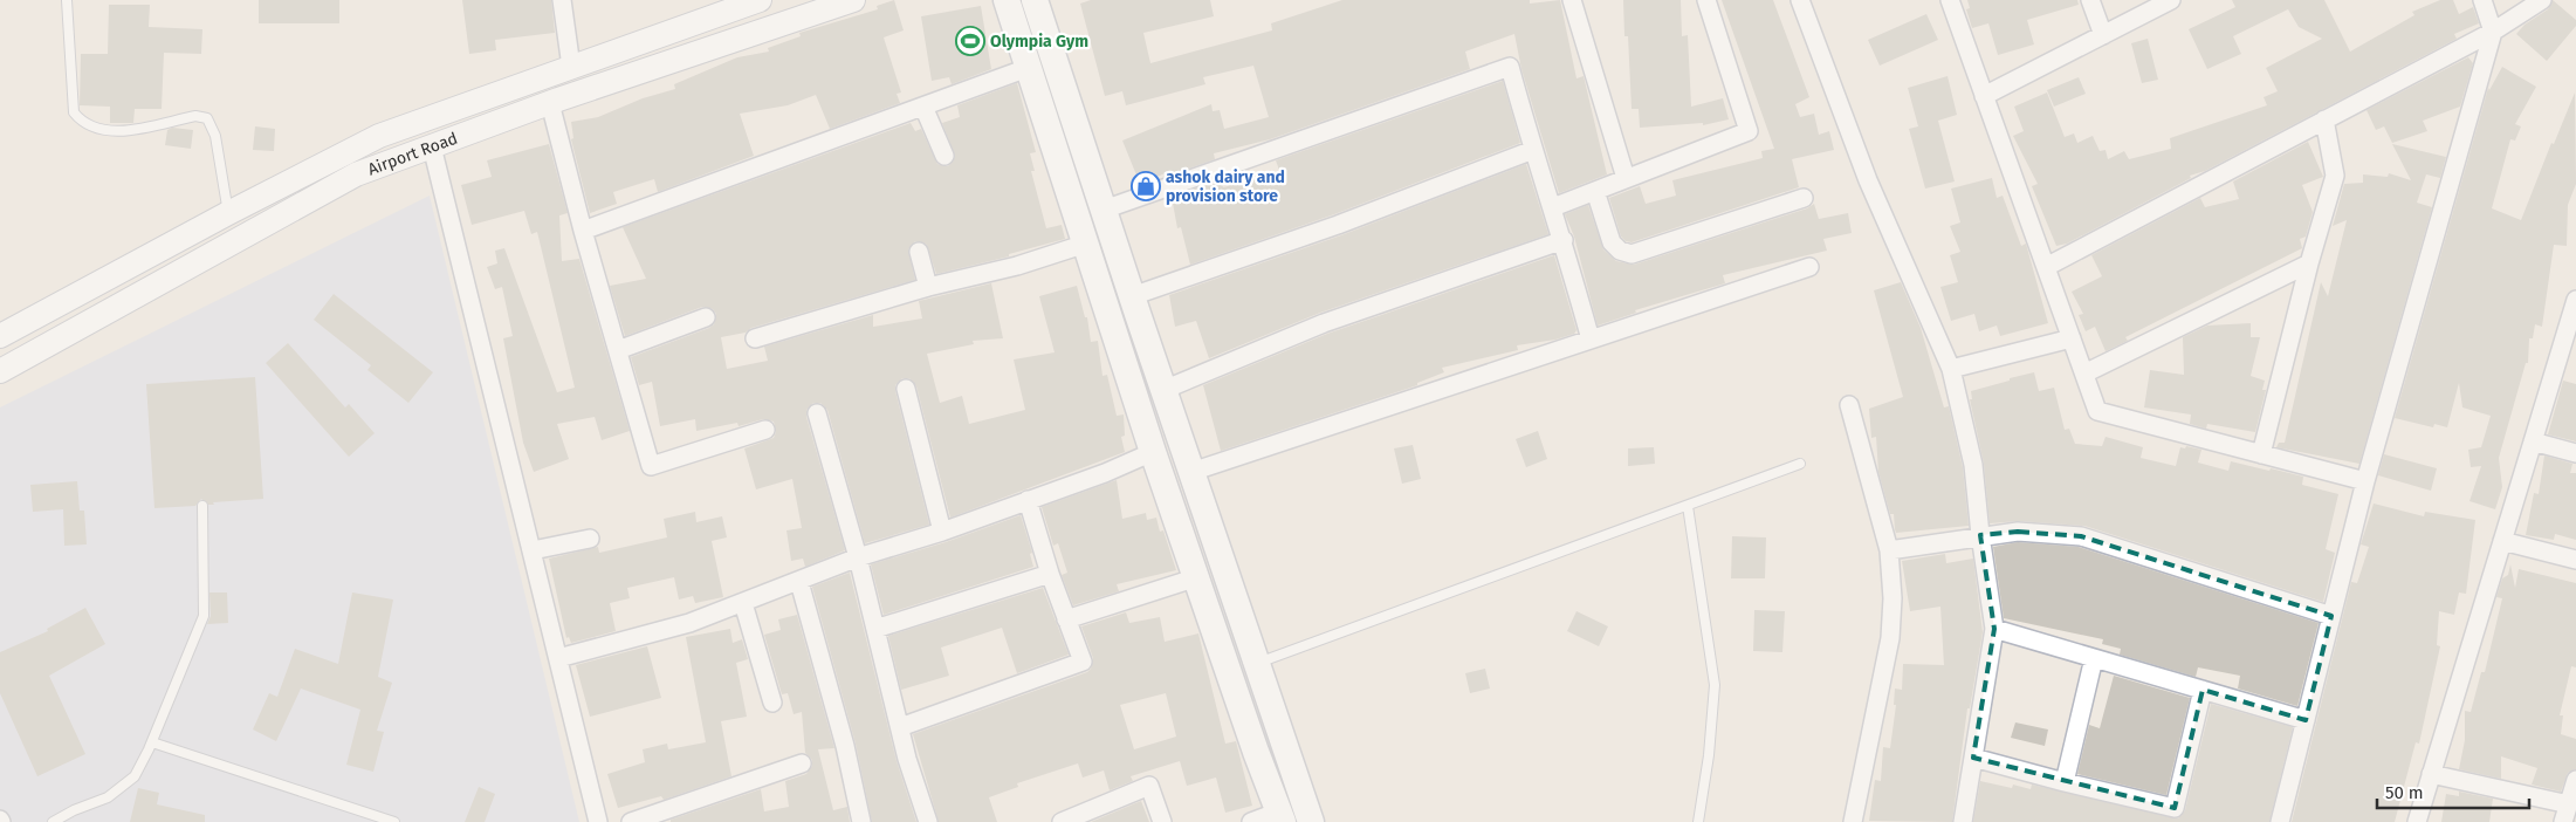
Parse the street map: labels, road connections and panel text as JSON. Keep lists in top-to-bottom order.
{
  "streets": {
    "street": ["Airport Road"]
  },
  "places": {
    "sports": ["Olympia Gym"],
    "shop": ["ashok dairy and provision store"]
  },
  "scale_bar": "50 m"
}
